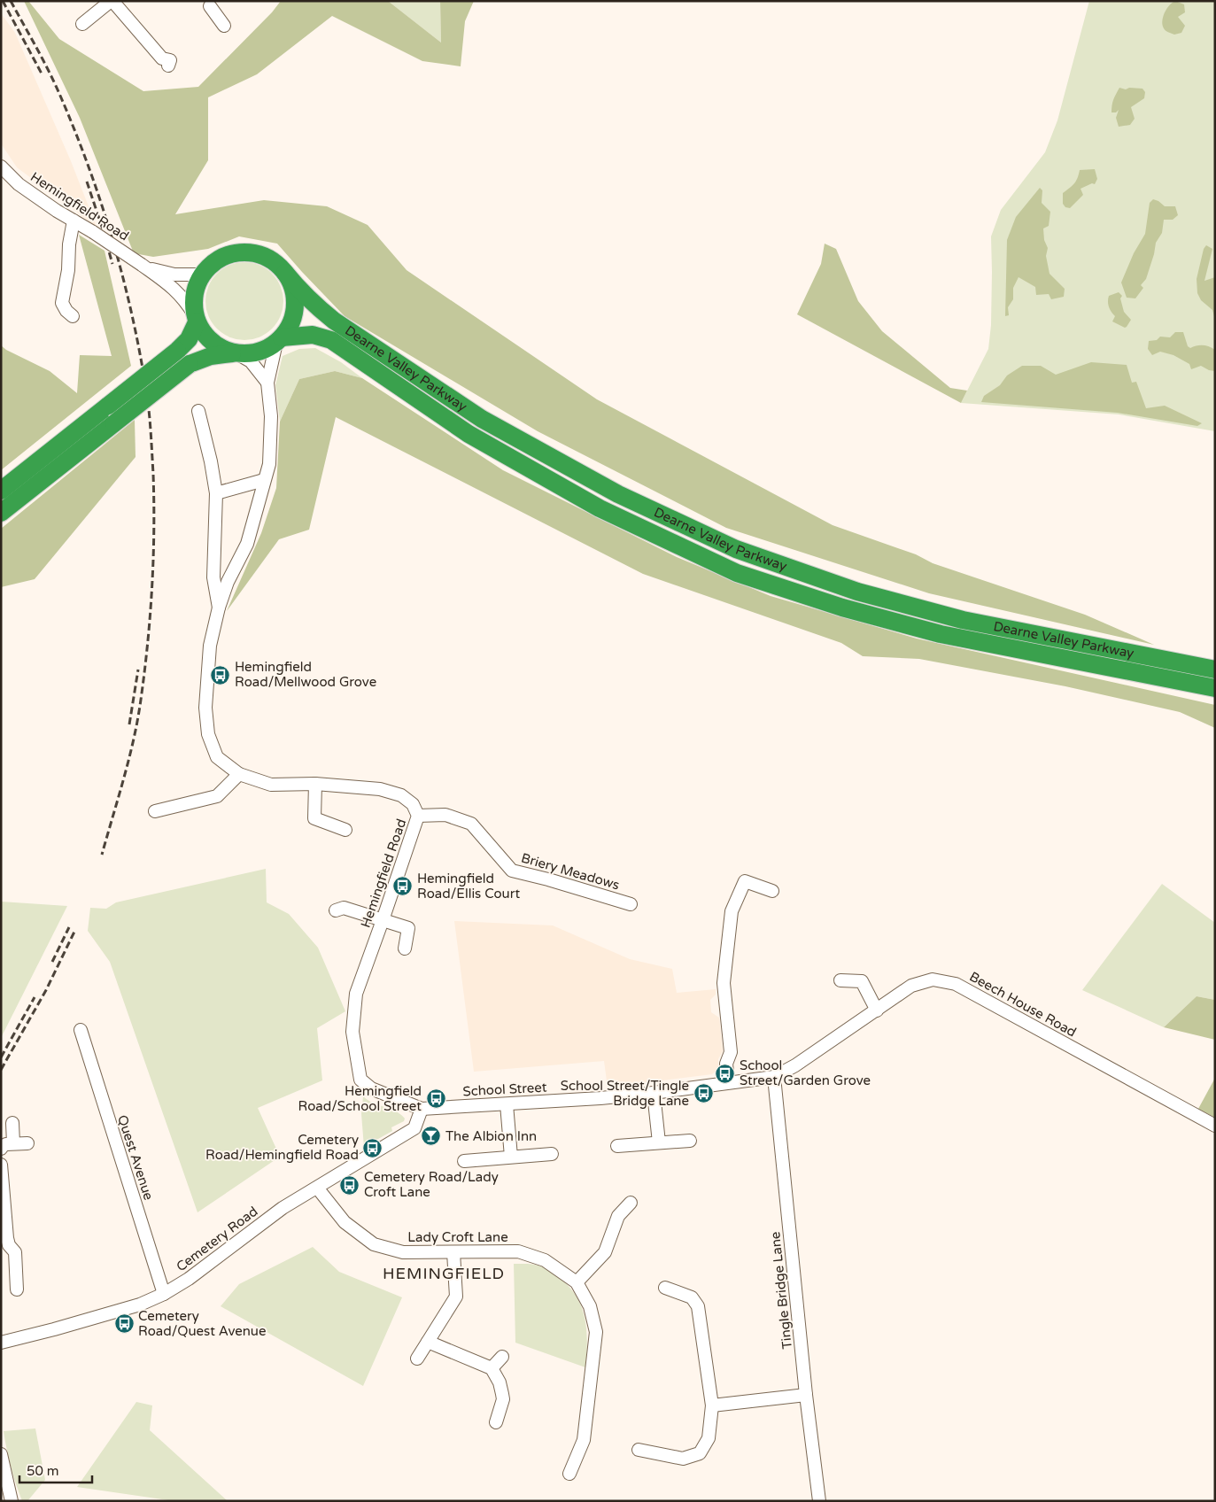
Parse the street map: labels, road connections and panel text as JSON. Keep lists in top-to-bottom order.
{
  "streets": {
    "highway": ["Dearne Valley Parkway"],
    "street": [
      "Hemingfield Road",
      "Briery Meadows",
      "Beech House Road",
      "School Street",
      "Quest Avenue",
      "Lady Croft Lane",
      "Cemetery Road",
      "Tingle Bridge Lane"
    ]
  },
  "crossings": [
    ["Hemingfield Road", "Dearne Valley Parkway"],
    ["Hemingfield Road", "Briery Meadows"],
    ["Hemingfield Road", "School Street"],
    ["Hemingfield Road", "Cemetery Road"],
    ["Beech House Road", "School Street"],
    ["Beech House Road", "Tingle Bridge Lane"],
    ["School Street", "Cemetery Road"],
    ["School Street", "Tingle Bridge Lane"],
    ["Quest Avenue", "Cemetery Road"],
    ["Lady Croft Lane", "Cemetery Road"]
  ],
  "districts": ["HEMINGFIELD"],
  "places": {
    "bus stop": [
      "Hemingfield Road/Mellwood Grove",
      "Hemingfield Road/Ellis Court",
      "School Street/Garden Grove",
      "School Street/Tingle Bridge Lane",
      "Hemingfield Road/School Street",
      "Cemetery Road/Hemingfield Road",
      "Cemetery Road/Lady Croft Lane",
      "Cemetery Road/Quest Avenue"
    ],
    "bar": ["The Albion Inn"]
  },
  "scale_bar": "50 m"
}
